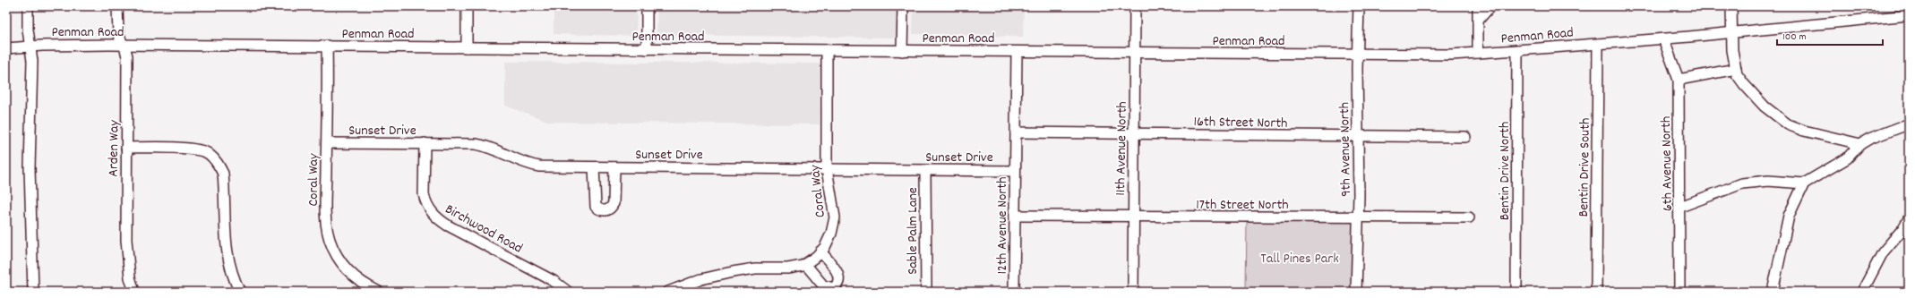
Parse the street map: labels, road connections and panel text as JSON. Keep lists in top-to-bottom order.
{
  "streets": {
    "street": [
      "Penman Road",
      "16th Street North",
      "Sunset Drive",
      "Arden Way",
      "11th Avenue North",
      "9th Avenue North",
      "6th Avenue North",
      "Bentin Drive South",
      "Bentin Drive North",
      "Coral Way",
      "17th Street North",
      "12th Avenue North",
      "Birchwood Road",
      "Sable Palm Lane"
    ]
  },
  "crossings": [
    ["Penman Road", "Arden Way"],
    ["Penman Road", "11th Avenue North"],
    ["Penman Road", "9th Avenue North"],
    ["Penman Road", "6th Avenue North"],
    ["Penman Road", "Bentin Drive South"],
    ["Penman Road", "Bentin Drive North"],
    ["Penman Road", "Coral Way"],
    ["Penman Road", "12th Avenue North"],
    ["16th Street North", "11th Avenue North"],
    ["16th Street North", "9th Avenue North"],
    ["16th Street North", "12th Avenue North"],
    ["Sunset Drive", "Coral Way"],
    ["Sunset Drive", "12th Avenue North"],
    ["Sunset Drive", "Birchwood Road"],
    ["Sunset Drive", "Sable Palm Lane"],
    ["11th Avenue North", "17th Street North"],
    ["9th Avenue North", "17th Street North"],
    ["17th Street North", "12th Avenue North"]
  ],
  "parks": ["Tall Pines Park"],
  "scale_bar": "100 m"
}
